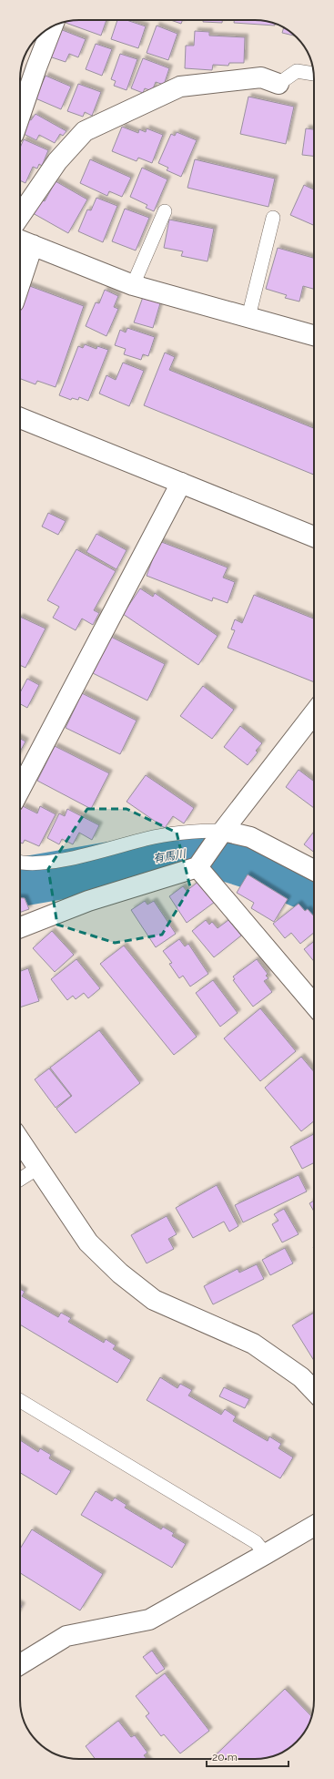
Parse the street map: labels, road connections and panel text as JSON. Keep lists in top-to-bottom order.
{
  "water": ["有馬川"],
  "scale_bar": "20 m"
}
